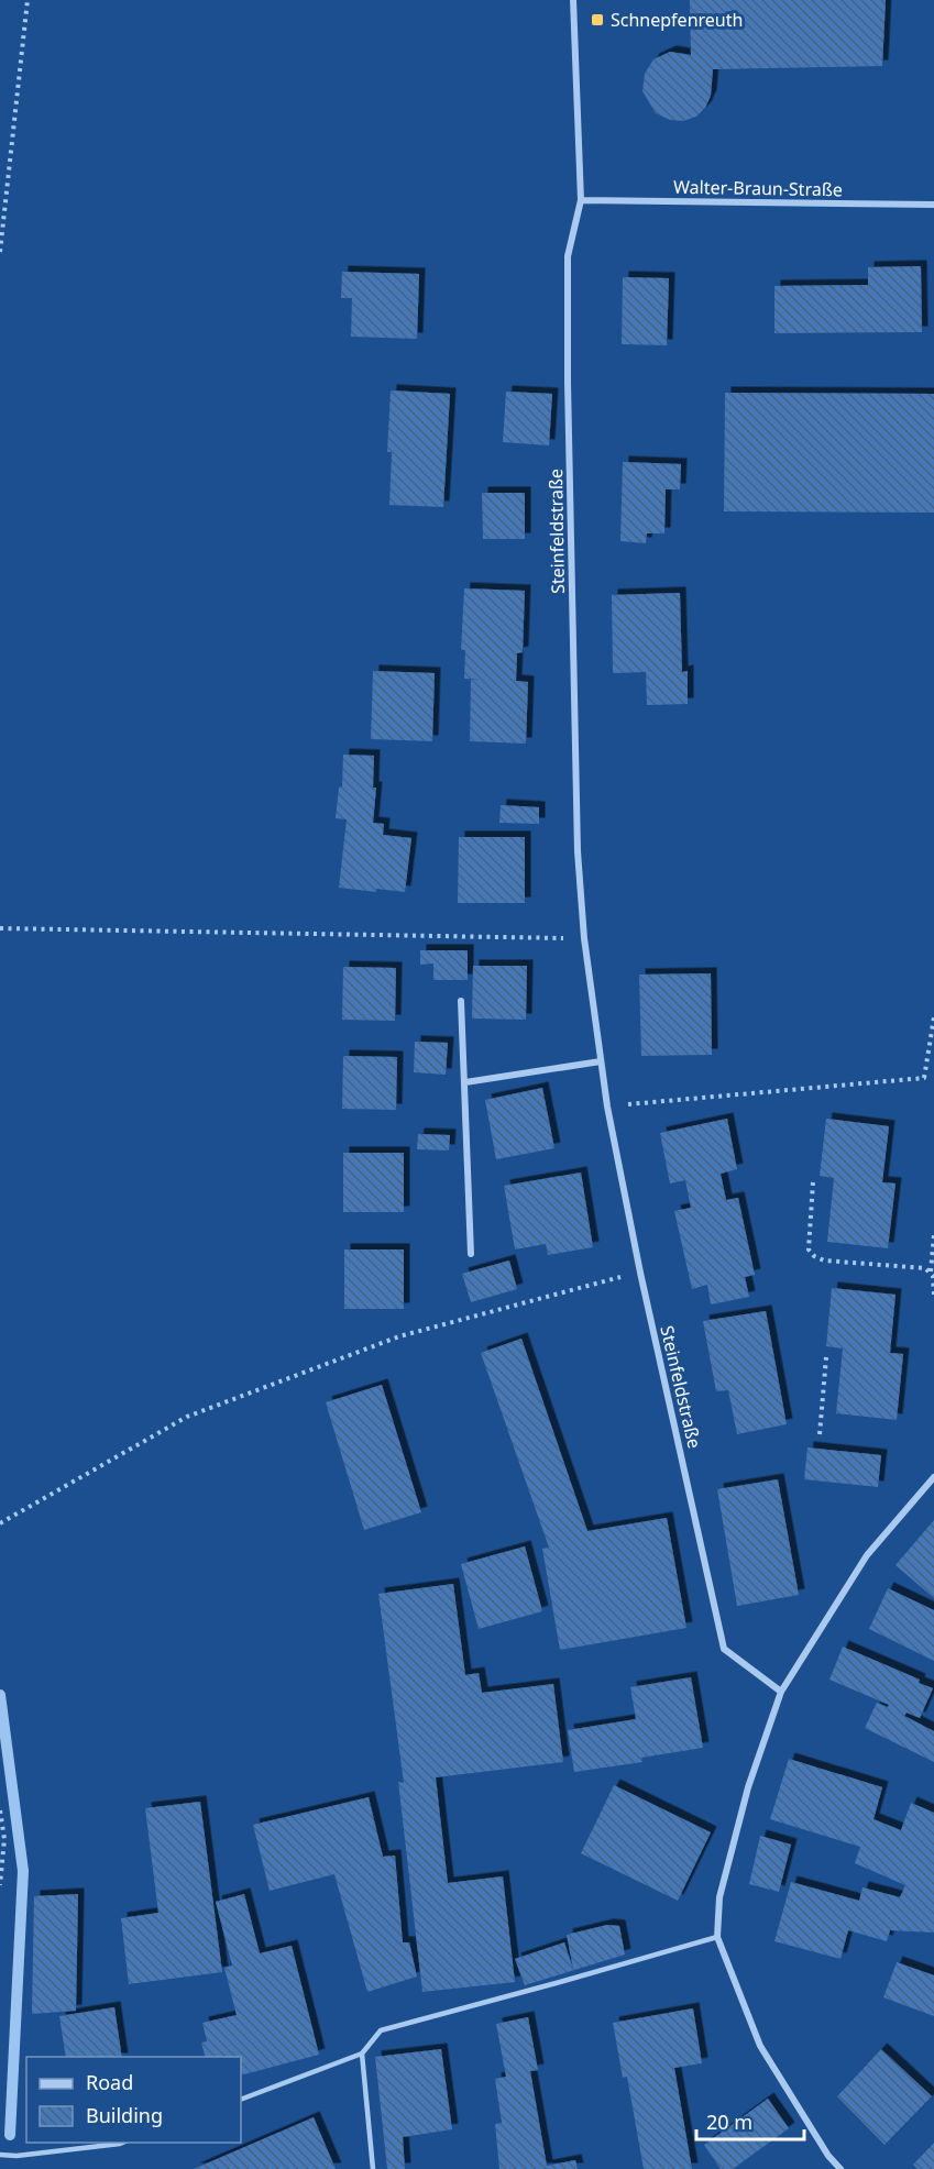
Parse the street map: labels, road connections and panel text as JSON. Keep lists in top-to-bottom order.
{
  "streets": {
    "street": ["Walter-Braun-Straße", "Steinfeldstraße"]
  },
  "crossings": [
    ["Walter-Braun-Straße", "Steinfeldstraße"]
  ],
  "places": {
    "transit": ["Schnepfenreuth"]
  },
  "legend": ["Road", "Building"],
  "scale_bar": "20 m"
}
